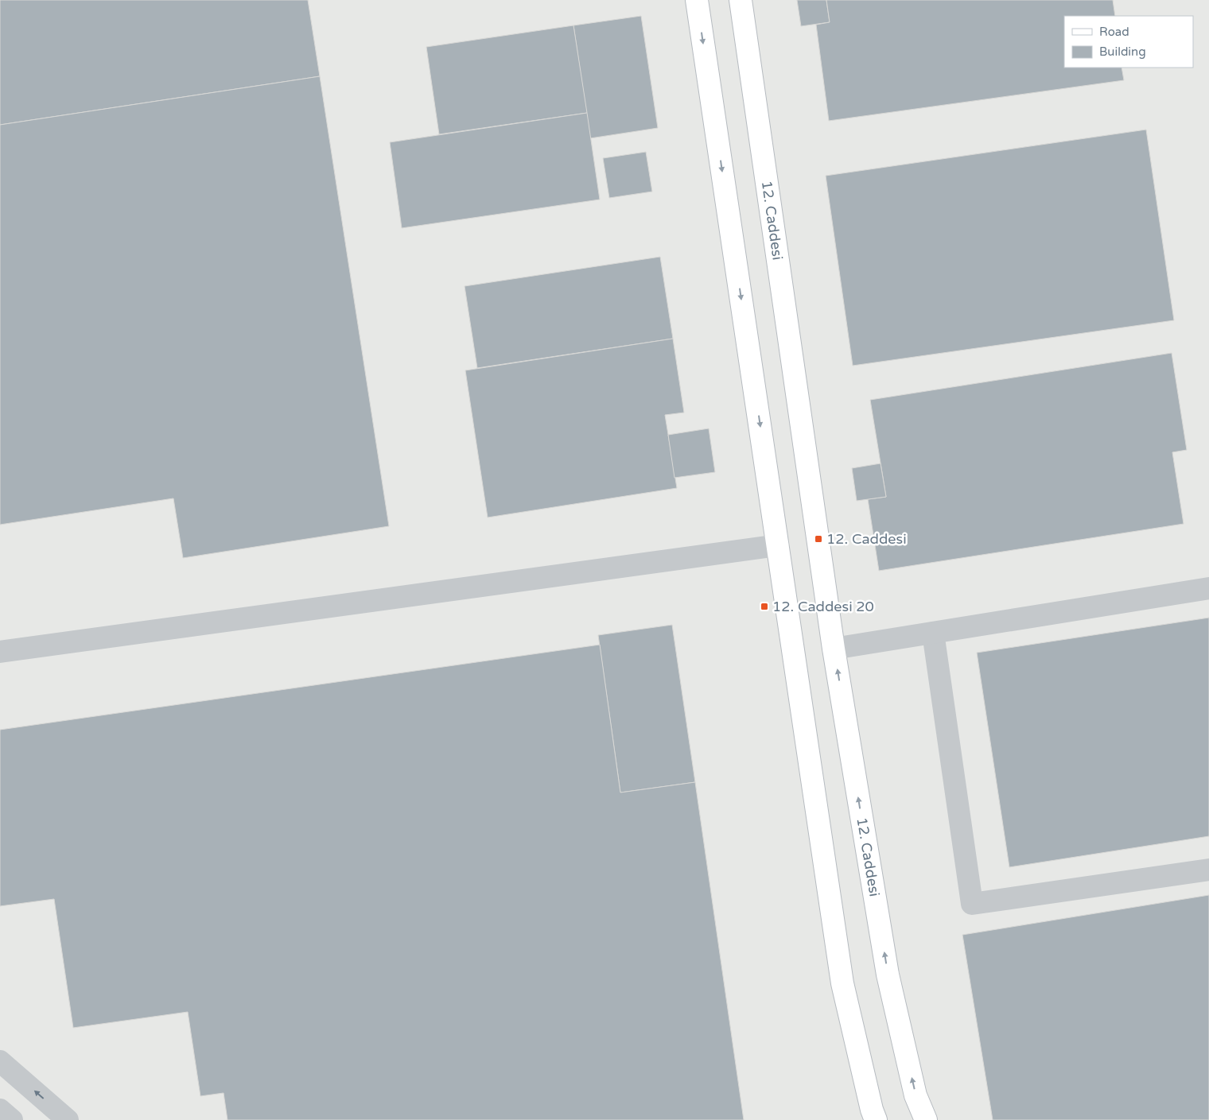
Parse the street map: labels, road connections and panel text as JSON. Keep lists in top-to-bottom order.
{
  "streets": {
    "street": ["12. Caddesi"]
  },
  "places": {
    "transit": ["12. Caddesi", "12. Caddesi 20"]
  },
  "legend": ["Road", "Building"]
}
